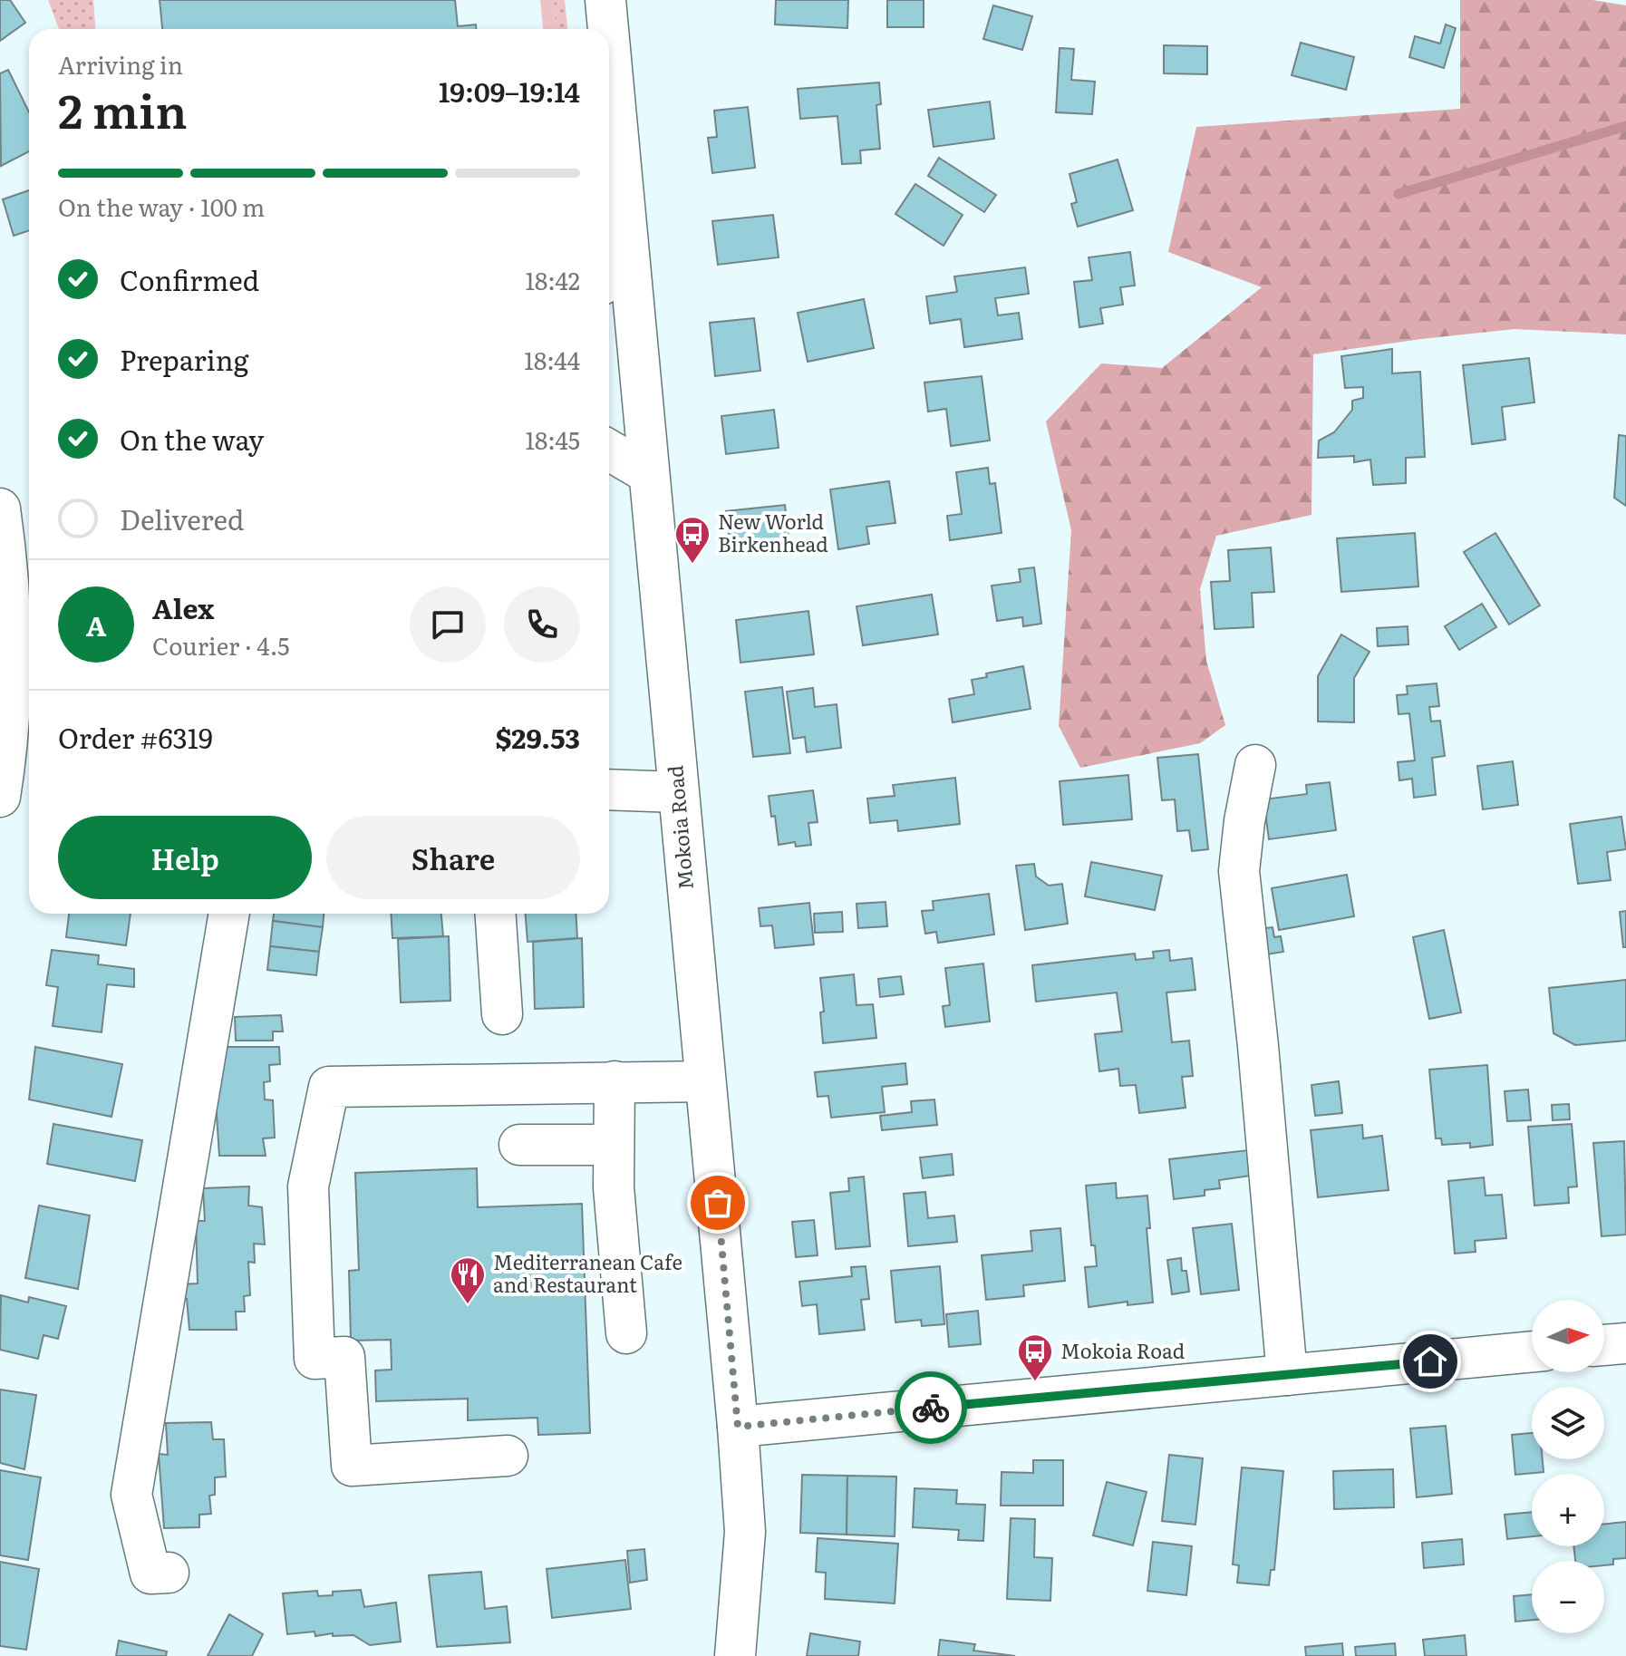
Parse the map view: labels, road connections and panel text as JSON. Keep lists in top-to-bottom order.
{
  "streets": {
    "main road": ["Mokoia Road"]
  },
  "places": {
    "bus stop": ["New World Birkenhead", "Mokoia Road"],
    "restaurant": ["Mediterranean Cafe and Restaurant"]
  },
  "north": "right",
  "page": {
    "heading": ["2 min", "Arriving in", "19:09–19:14"],
    "panel": [
      "Alex",
      "Courier · 4.5",
      "Order #6319",
      "$29.53"
    ],
    "bar": "On the way · 100 m",
    "list": [
      ["Confirmed", "18:42"],
      ["Preparing", "18:44"],
      ["On the way", "18:45"],
      "Delivered"
    ],
    "round": "A",
    "buttons": ["Help", "Share"],
    "map_buttons": ["+", "−"]
  }
}
